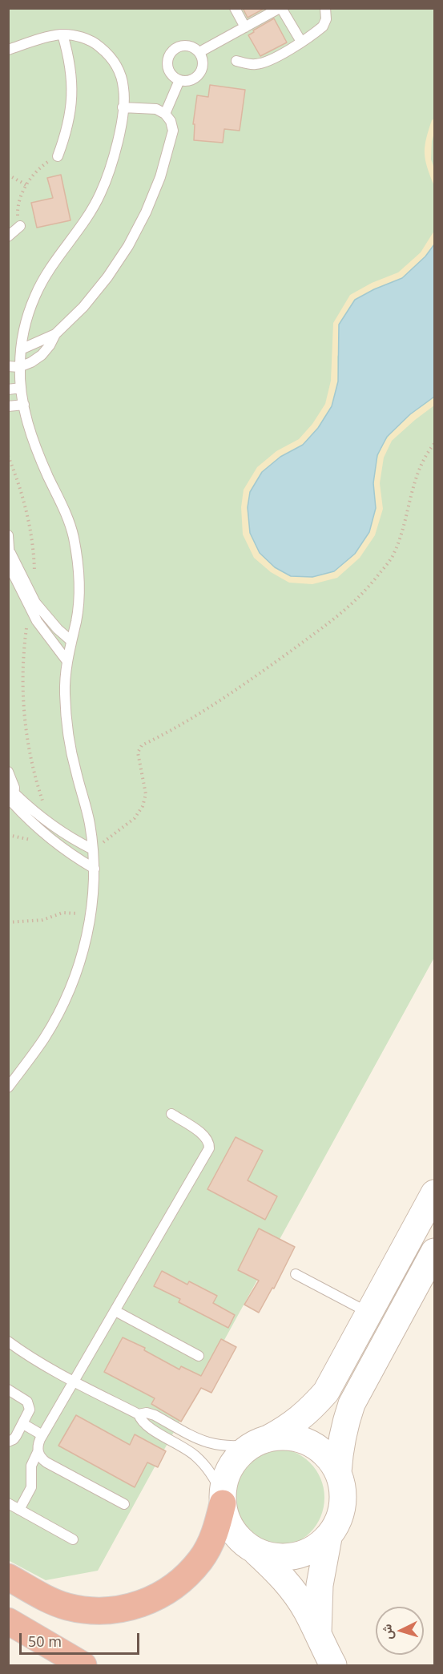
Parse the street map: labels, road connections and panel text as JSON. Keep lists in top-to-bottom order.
{
  "scale_bar": "50 m",
  "north": "left"
}
